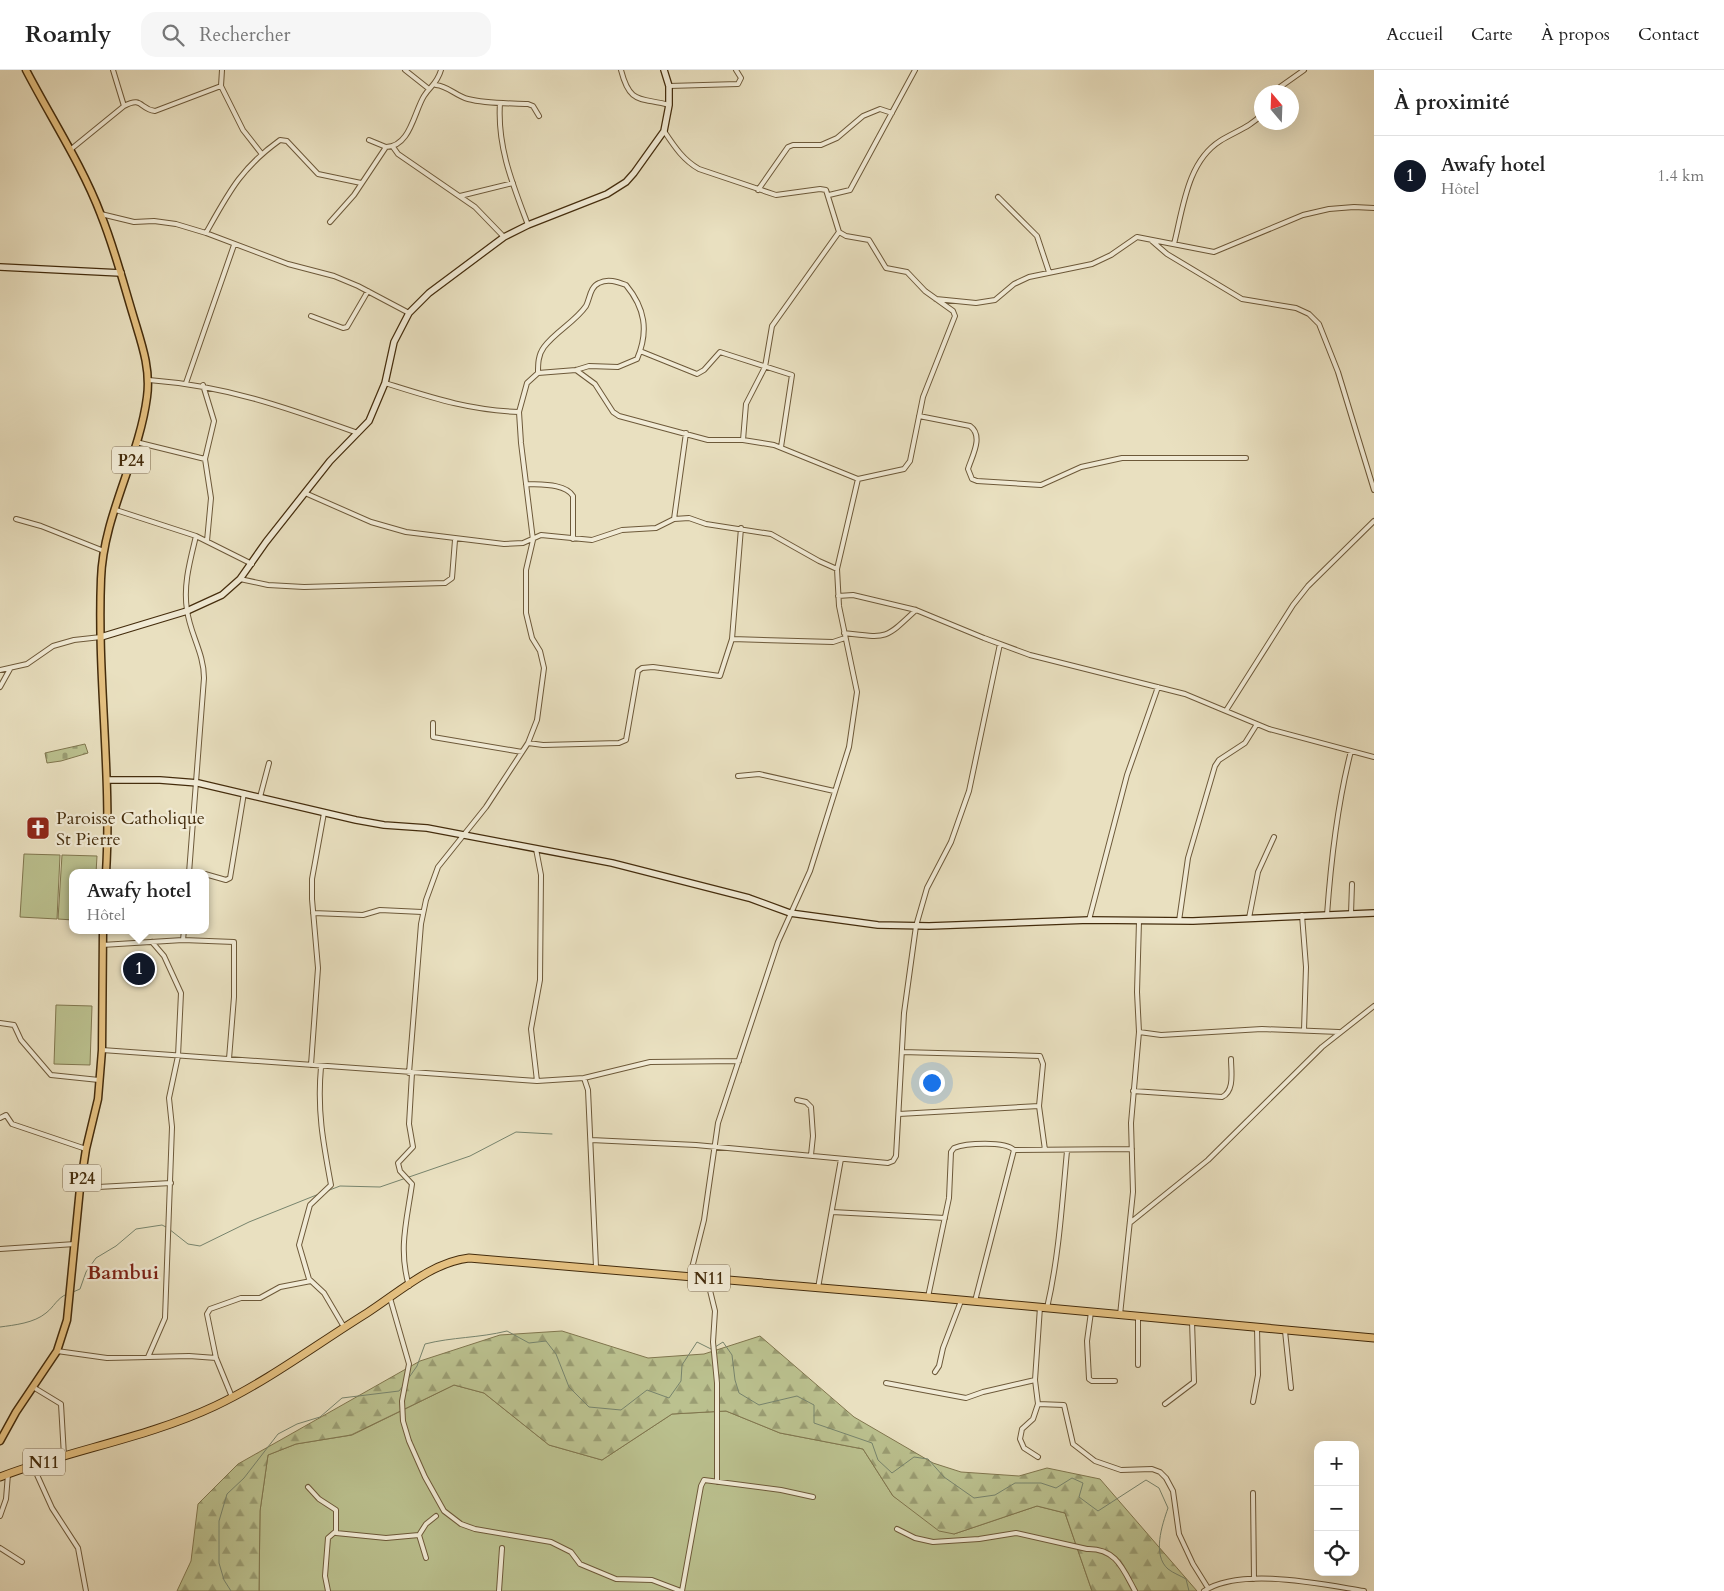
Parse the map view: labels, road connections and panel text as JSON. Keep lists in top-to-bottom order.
{
  "streets": {
    "highway": ["N11"],
    "main road": ["P24"]
  },
  "districts": ["Bambui"],
  "places": {
    "church": ["Paroisse Catholique St Pierre"]
  },
  "north": "top",
  "page": {
    "header": "Roamly",
    "search": "Rechercher",
    "nav": [
      "Accueil",
      "Carte",
      "À propos",
      "Contact"
    ],
    "heading": "À proximité",
    "list": [
      {
        "mark": "1",
        "name": "Awafy hotel",
        "note": "Hôtel",
        "value": "1.4 km"
      }
    ],
    "popup": ["Awafy hotel", "Hôtel"],
    "pins": "1",
    "map_buttons": ["+", "−"]
  }
}
